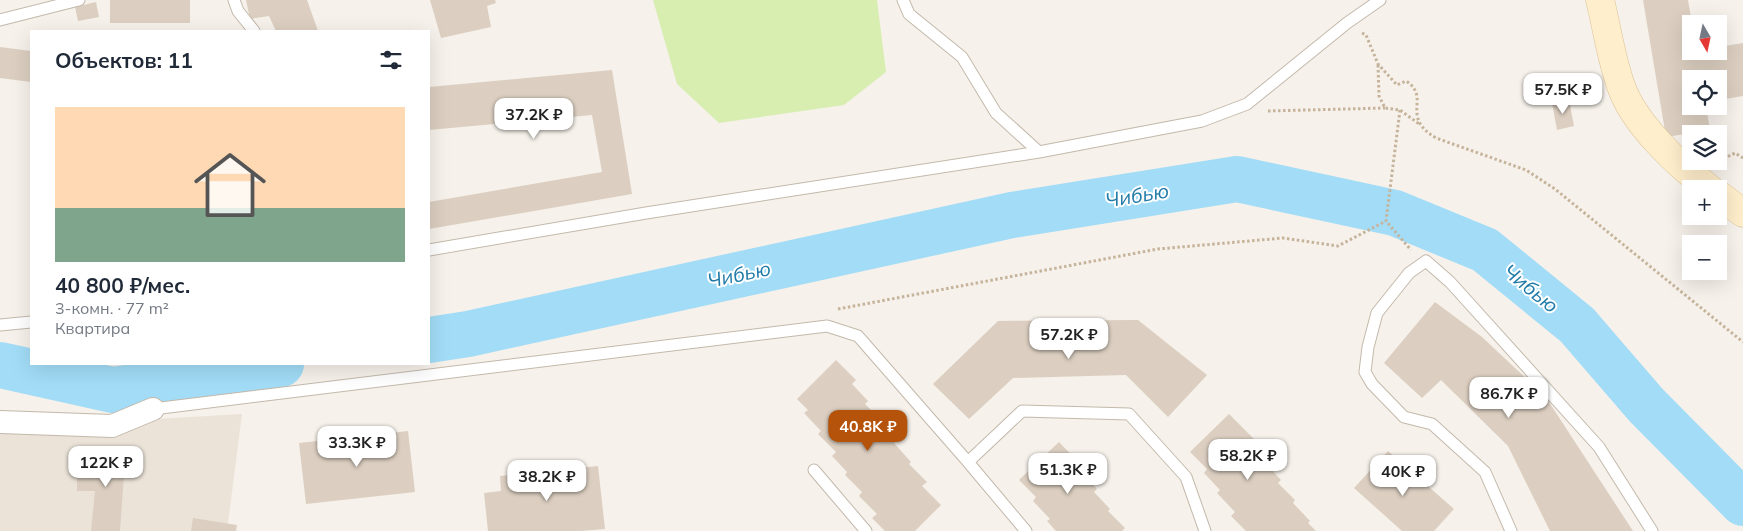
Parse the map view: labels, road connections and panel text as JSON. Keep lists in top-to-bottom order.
{
  "water": ["Чибью"],
  "north": "bottom",
  "page": {
    "map_buttons": ["+", "−"],
    "heading": "Объектов: 11",
    "price": [
      "57.5K ₽",
      "37.2K ₽",
      "57.2K ₽",
      "86.7K ₽",
      "40.8K ₽",
      "33.3K ₽",
      "58.2K ₽",
      "122K ₽",
      "51.3K ₽",
      "40K ₽",
      "38.2K ₽"
    ],
    "list": [
      {
        "name": "40 800 ₽/мес.",
        "note": "3-комн. · 77 m² · Квартира"
      }
    ]
  }
}
